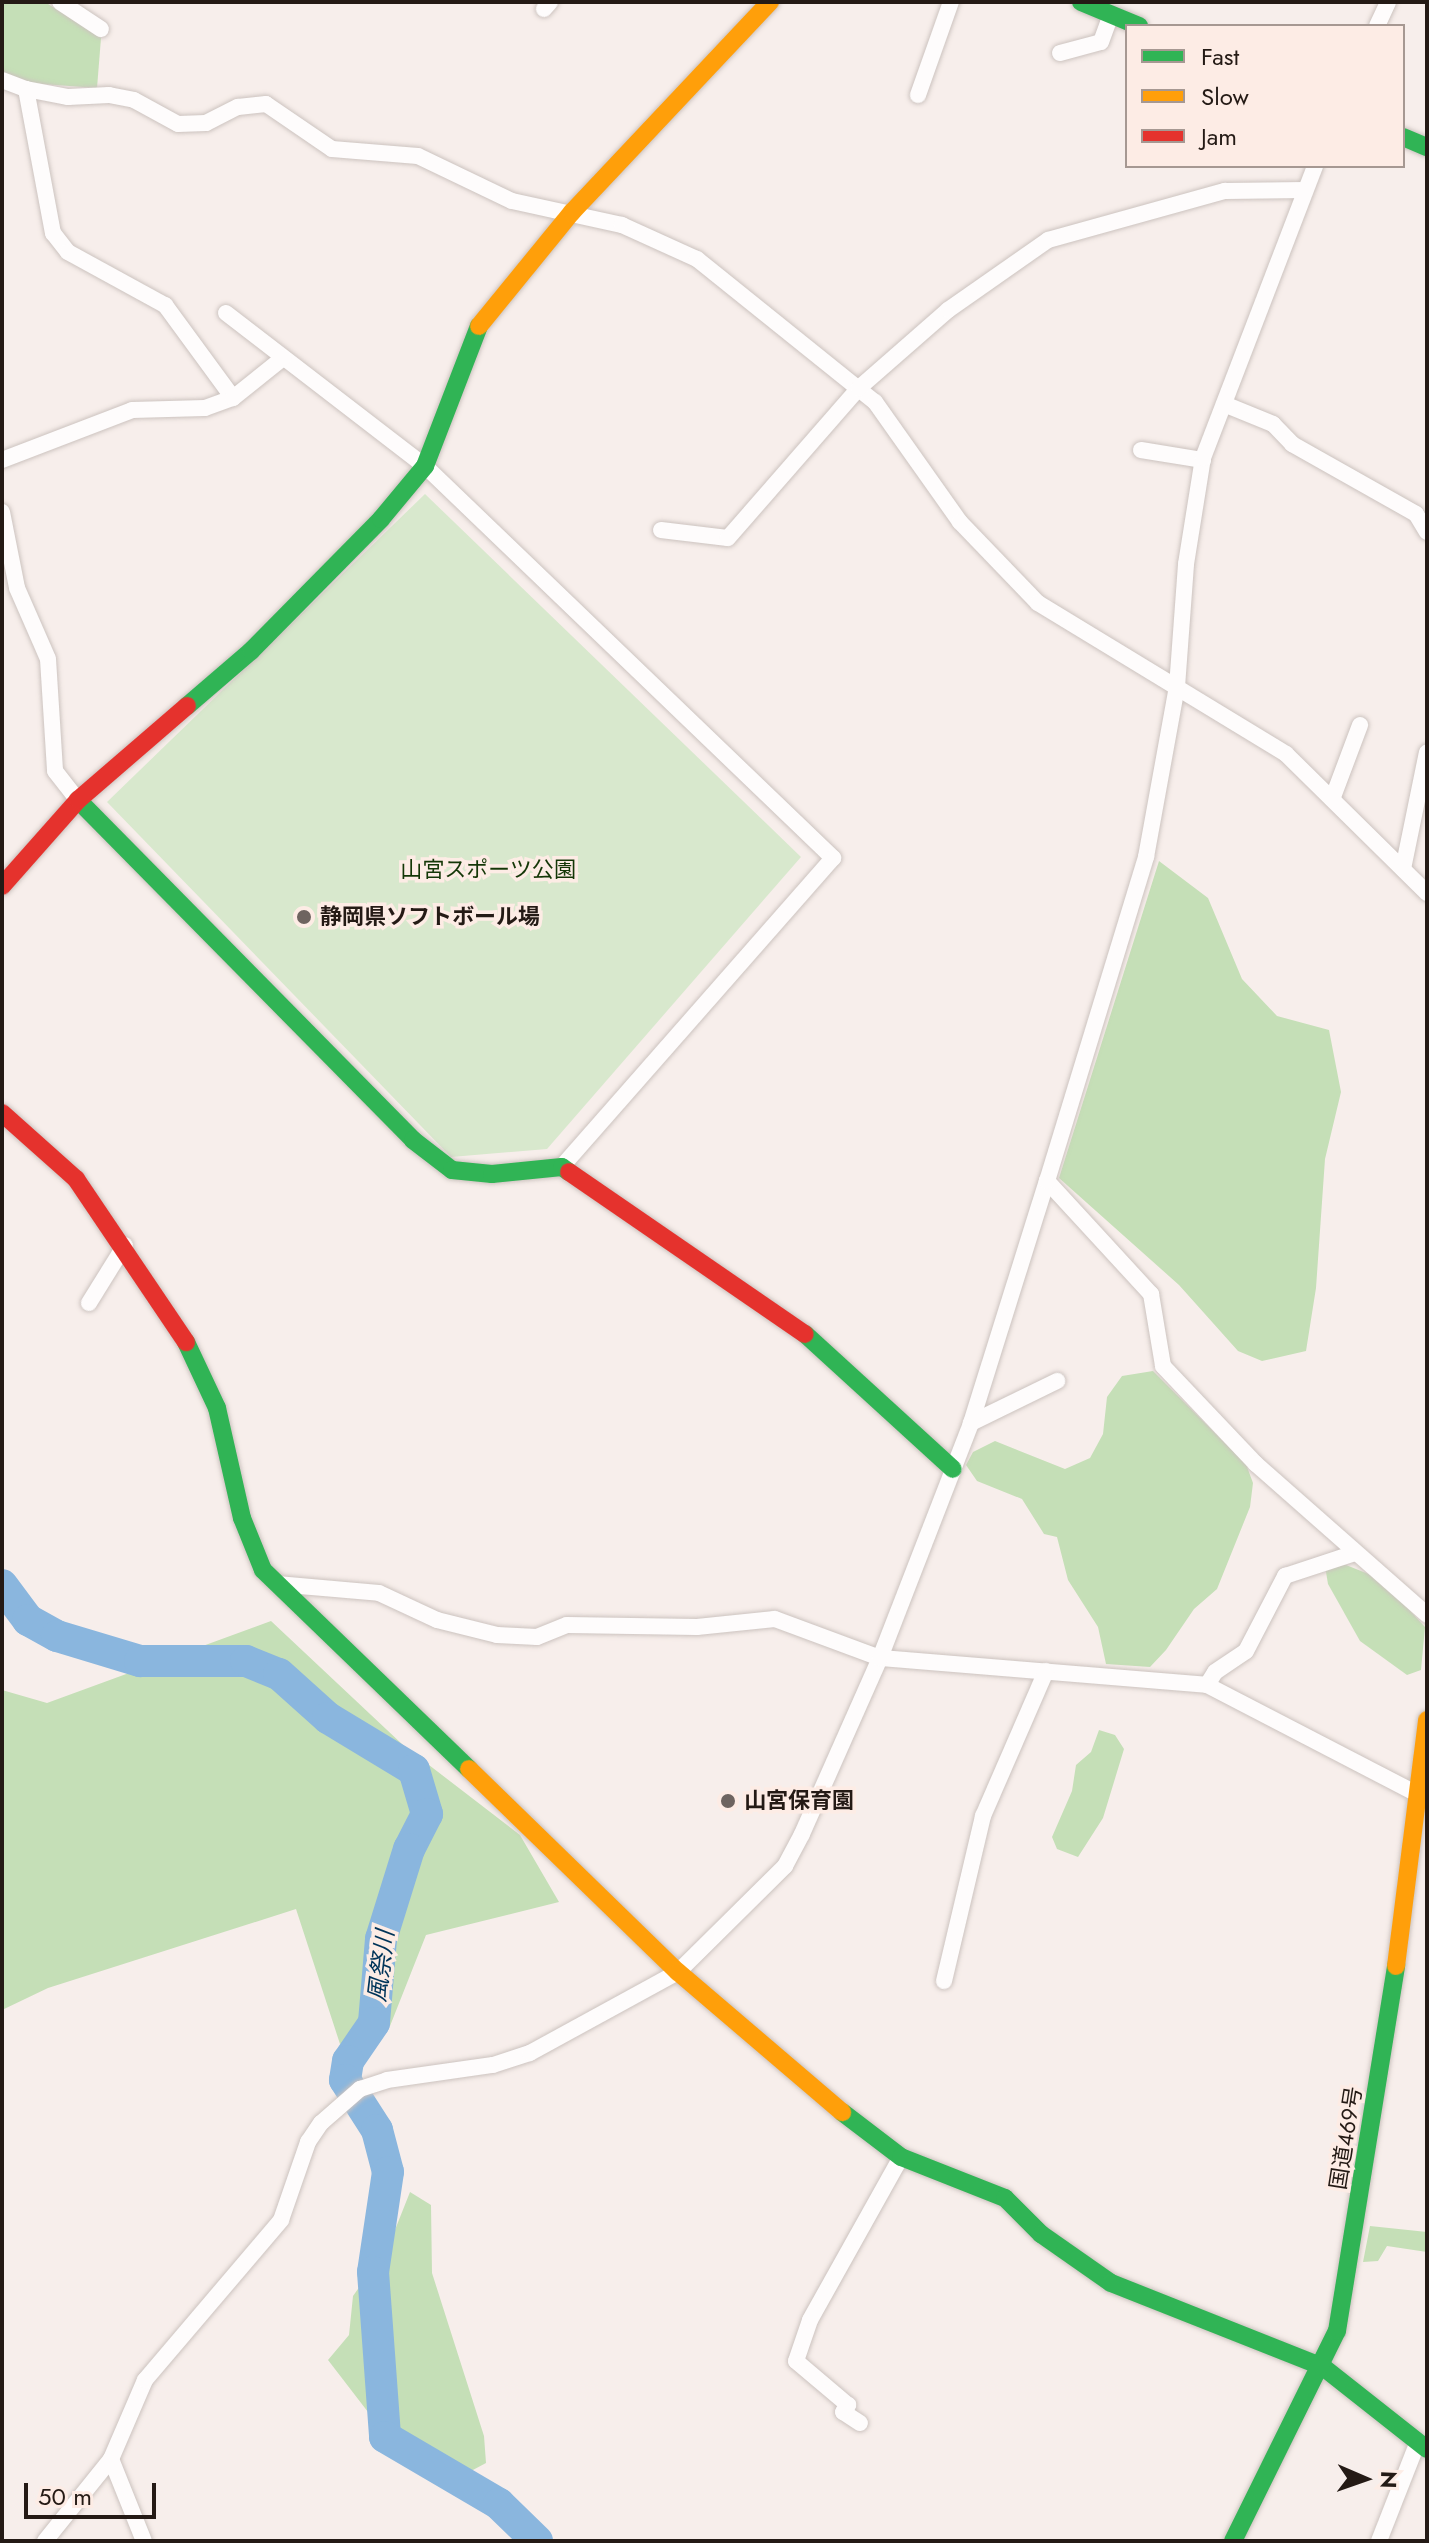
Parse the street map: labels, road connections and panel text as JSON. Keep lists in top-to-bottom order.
{
  "streets": {
    "main road": ["国道469号"]
  },
  "water": ["風祭川"],
  "parks": ["山宮スポーツ公園"],
  "places": ["静岡県ソフトボール場", "山宮保育園"],
  "legend": ["Fast", "Slow", "Jam"],
  "scale_bar": "50 m",
  "north": "right"
}
